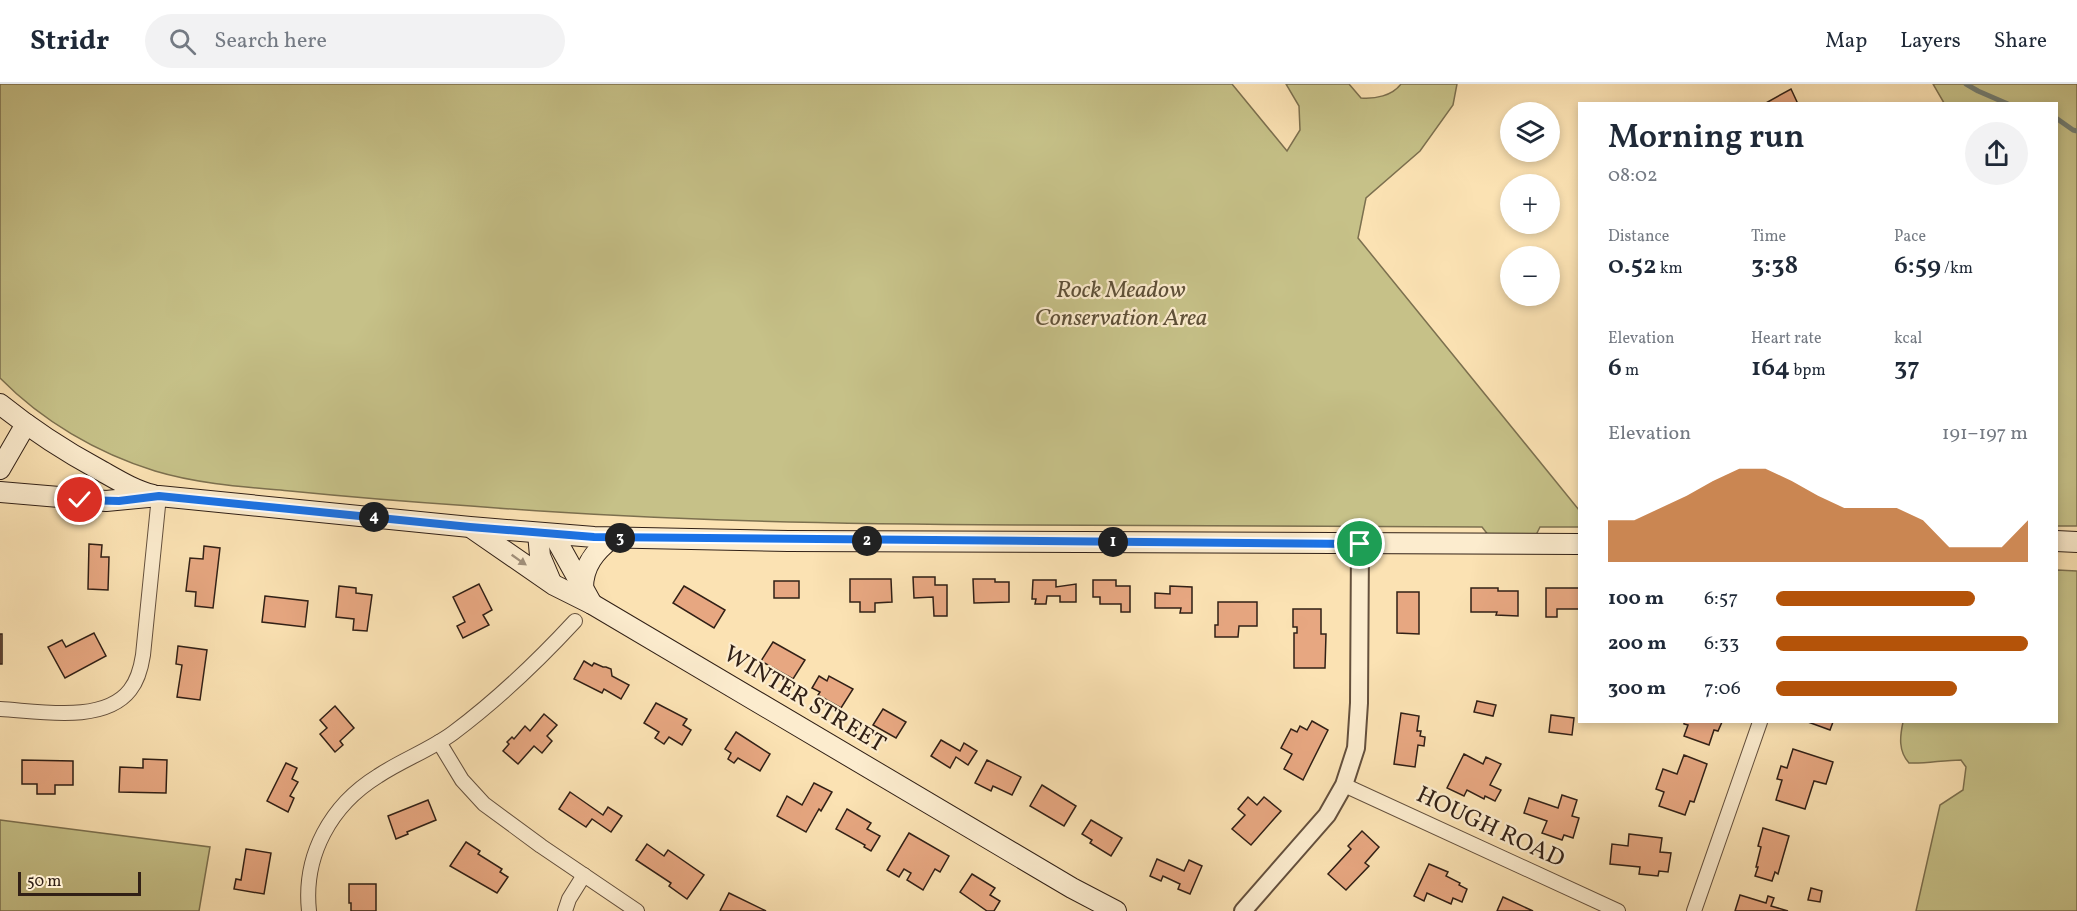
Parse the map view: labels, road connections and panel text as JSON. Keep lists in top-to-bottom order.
{
  "streets": {
    "main road": ["WINTER STREET"],
    "street": ["HOUGH ROAD"]
  },
  "parks": ["Rock Meadow Conservation Area"],
  "scale_bar": "50 m",
  "page": {
    "header": "Stridr",
    "search": "Search here",
    "nav": ["Map", "Layers", "Share"],
    "map_buttons": ["+", "−"],
    "heading": ["Morning run", "08:02"],
    "stats": [
      ["Distance", "0.52 km"],
      ["Time", "3:38"],
      ["Pace", "6:59 /km"],
      ["Elevation", "6 m"],
      ["Heart rate", "164 bpm"],
      ["kcal", "37"]
    ],
    "chart": ["Elevation", "191–197 m"],
    "pins": [
      "4",
      "3",
      "2",
      "1"
    ],
    "list": [
      {
        "name": "100 m",
        "note": "6:57"
      },
      {
        "name": "200 m",
        "note": "6:33"
      },
      {
        "name": "300 m",
        "note": "7:06"
      }
    ],
    "scale": "50 m"
  }
}
